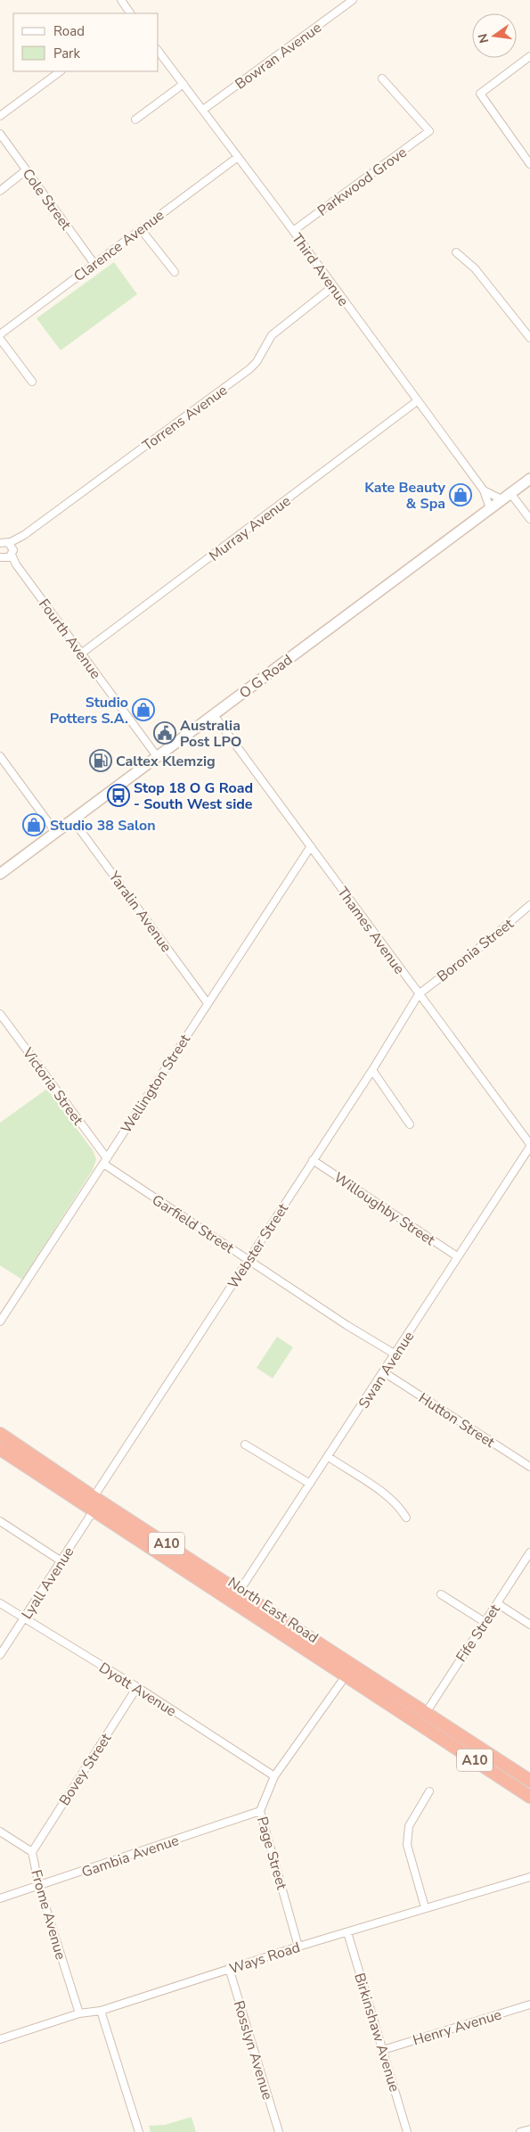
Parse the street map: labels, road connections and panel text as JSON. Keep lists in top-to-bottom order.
{
  "streets": {
    "highway": ["A10", "North East Road"],
    "main road": ["O G Road"],
    "street": [
      "Bowran Avenue",
      "Parkwood Grove",
      "Cole Street",
      "Clarence Avenue",
      "Third Avenue",
      "Torrens Avenue",
      "Murray Avenue",
      "Fourth Avenue",
      "Yaralin Avenue",
      "Thames Avenue",
      "Boronia Street",
      "Wellington Street",
      "Victoria Street",
      "Willoughby Street",
      "Garfield Street",
      "Webster Street",
      "Swan Avenue",
      "Hutton Street",
      "Lyall Avenue",
      "Fife Street",
      "Dyott Avenue",
      "Bovey Street",
      "Page Street",
      "Gambia Avenue",
      "Frome Avenue",
      "Ways Road",
      "Henry Avenue",
      "Birkinshaw Avenue",
      "Rosslyn Avenue"
    ]
  },
  "crossings": [
    ["Bowran Avenue", "Third Avenue"],
    ["Parkwood Grove", "Third Avenue"],
    ["Cole Street", "Clarence Avenue"],
    ["Clarence Avenue", "Third Avenue"],
    ["Third Avenue", "Torrens Avenue"],
    ["Third Avenue", "Murray Avenue"],
    ["Third Avenue", "O G Road"],
    ["Torrens Avenue", "Fourth Avenue"],
    ["Murray Avenue", "Fourth Avenue"],
    ["Fourth Avenue", "O G Road"],
    ["O G Road", "Yaralin Avenue"],
    ["O G Road", "Thames Avenue"],
    ["Yaralin Avenue", "Wellington Street"],
    ["Thames Avenue", "Boronia Street"],
    ["Thames Avenue", "Wellington Street"],
    ["Thames Avenue", "Webster Street"],
    ["Thames Avenue", "Swan Avenue"],
    ["Boronia Street", "Webster Street"],
    ["Wellington Street", "Victoria Street"],
    ["Wellington Street", "Garfield Street"],
    ["Victoria Street", "Garfield Street"],
    ["Willoughby Street", "Webster Street"],
    ["Willoughby Street", "Swan Avenue"],
    ["Garfield Street", "Webster Street"],
    ["Garfield Street", "Swan Avenue"],
    ["Webster Street", "North East Road"],
    ["Swan Avenue", "Hutton Street"],
    ["Swan Avenue", "North East Road"],
    ["Lyall Avenue", "North East Road"],
    ["Lyall Avenue", "Dyott Avenue"],
    ["North East Road", "Fife Street"],
    ["North East Road", "Page Street"],
    ["Dyott Avenue", "Bovey Street"],
    ["Dyott Avenue", "Page Street"],
    ["Bovey Street", "Frome Avenue"],
    ["Page Street", "Gambia Avenue"],
    ["Page Street", "Ways Road"],
    ["Gambia Avenue", "Frome Avenue"],
    ["Frome Avenue", "Ways Road"],
    ["Ways Road", "Birkinshaw Avenue"],
    ["Ways Road", "Rosslyn Avenue"],
    ["Henry Avenue", "Birkinshaw Avenue"]
  ],
  "places": {
    "shop": ["Kate Beauty & Spa", "Studio Potters S.A.", "Studio 38 Salon"],
    "public building": ["Australia Post LPO"],
    "fuel station": ["Caltex Klemzig"],
    "bus stop": ["Stop 18 O G Road - South West side"]
  },
  "legend": ["Road", "Park"],
  "north": "left"
}
